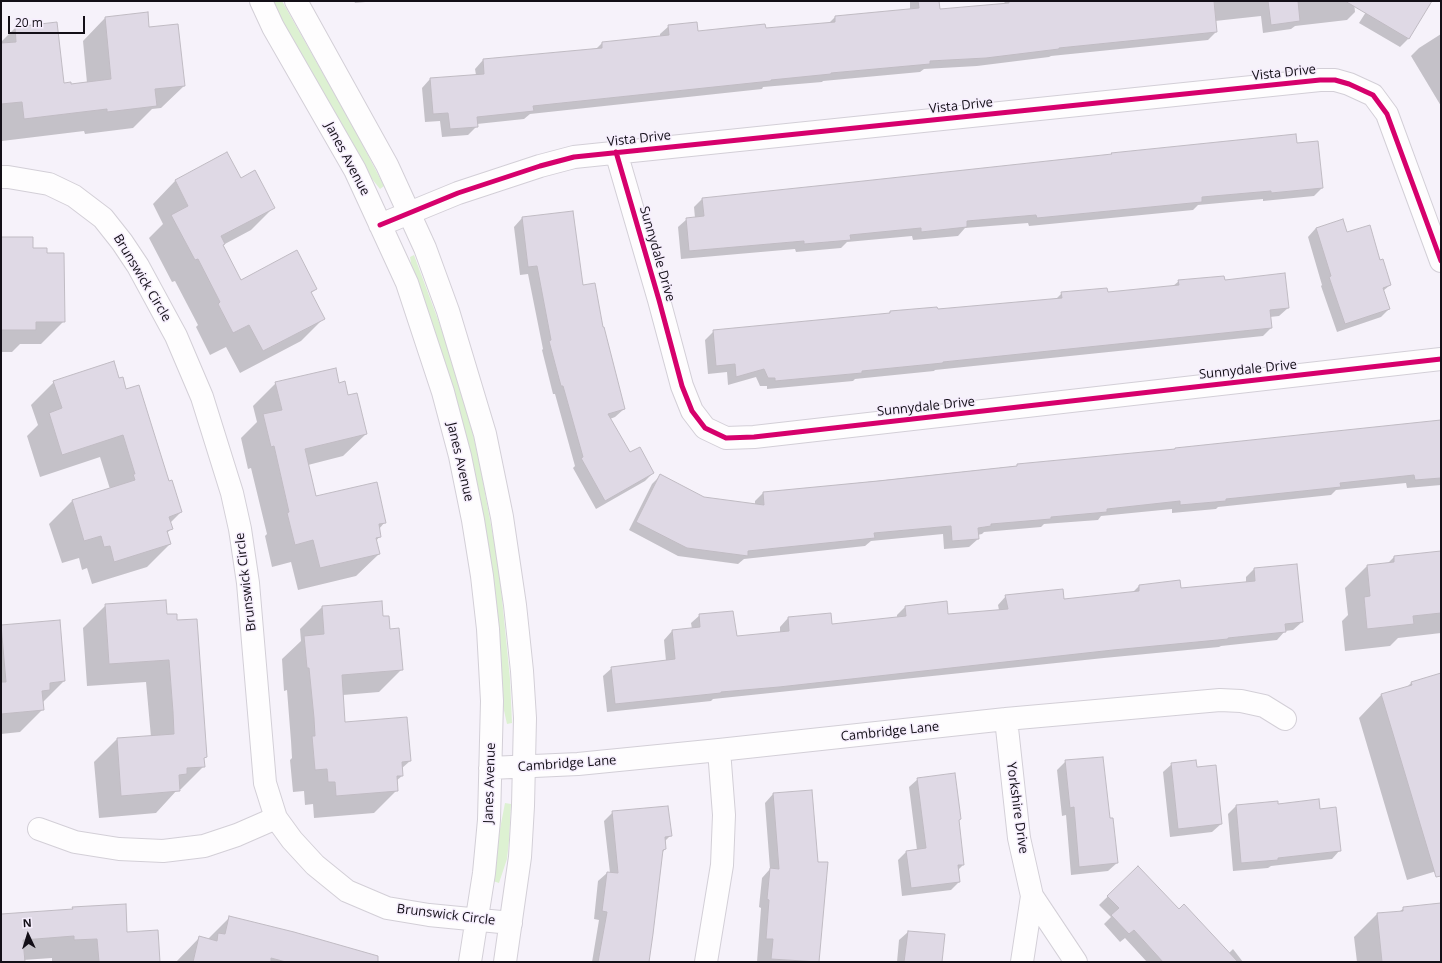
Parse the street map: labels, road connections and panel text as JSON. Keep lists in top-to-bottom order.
{
  "streets": {
    "street": [
      "Vista Drive",
      "Janes Avenue",
      "Sunnydale Drive",
      "Brunswick Circle",
      "Cambridge Lane",
      "Yorkshire Drive"
    ]
  },
  "crossings": [
    ["Vista Drive", "Janes Avenue"],
    ["Vista Drive", "Sunnydale Drive"],
    ["Janes Avenue", "Brunswick Circle"],
    ["Janes Avenue", "Cambridge Lane"],
    ["Cambridge Lane", "Yorkshire Drive"]
  ],
  "scale_bar": "20 m",
  "north": "top"
}
